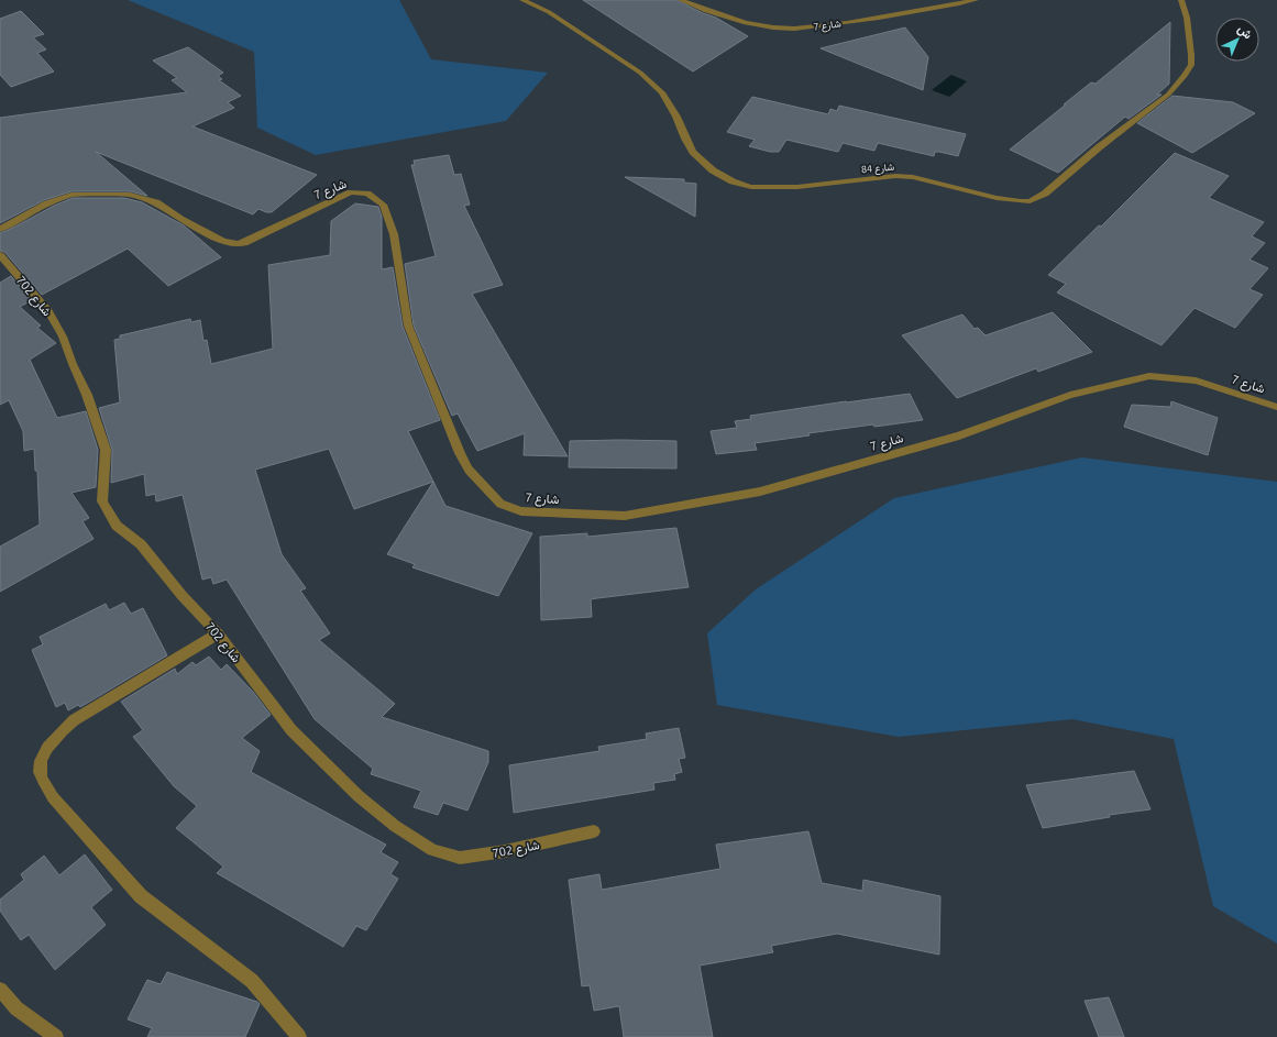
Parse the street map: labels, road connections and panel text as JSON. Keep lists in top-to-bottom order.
{
  "streets": {
    "street": ["شارع 7", "شارع 84", "شارع 702"]
  },
  "north": "top right"
}
